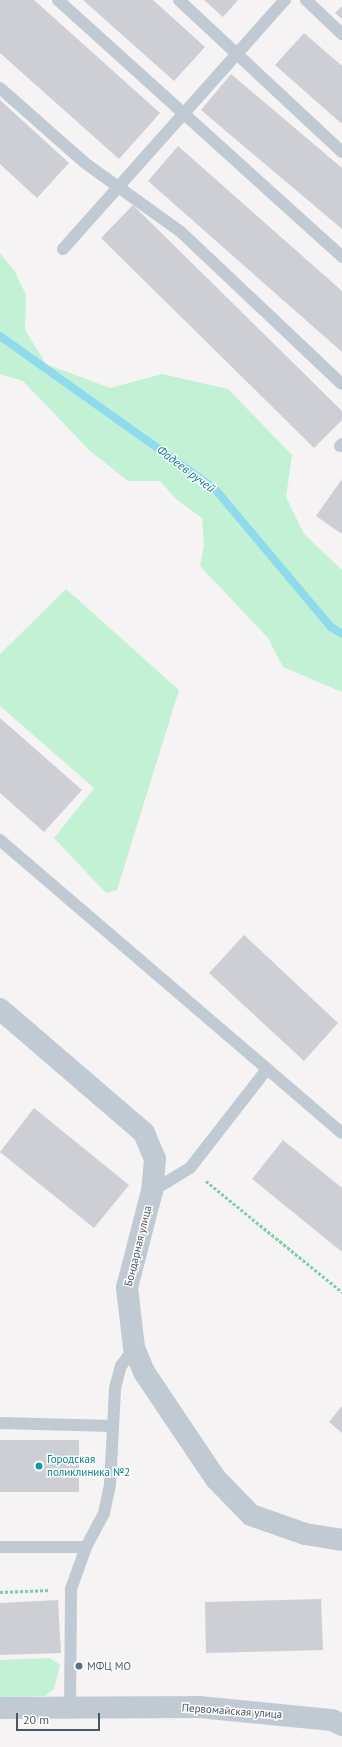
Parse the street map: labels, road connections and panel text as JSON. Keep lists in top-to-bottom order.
{
  "streets": {
    "street": ["Бондарная улица", "Первомайская улица"]
  },
  "water": ["Фадеев ручей"],
  "places": ["Городская поликлиника №2", "МФЦ МО"],
  "scale_bar": "20 m"
}
